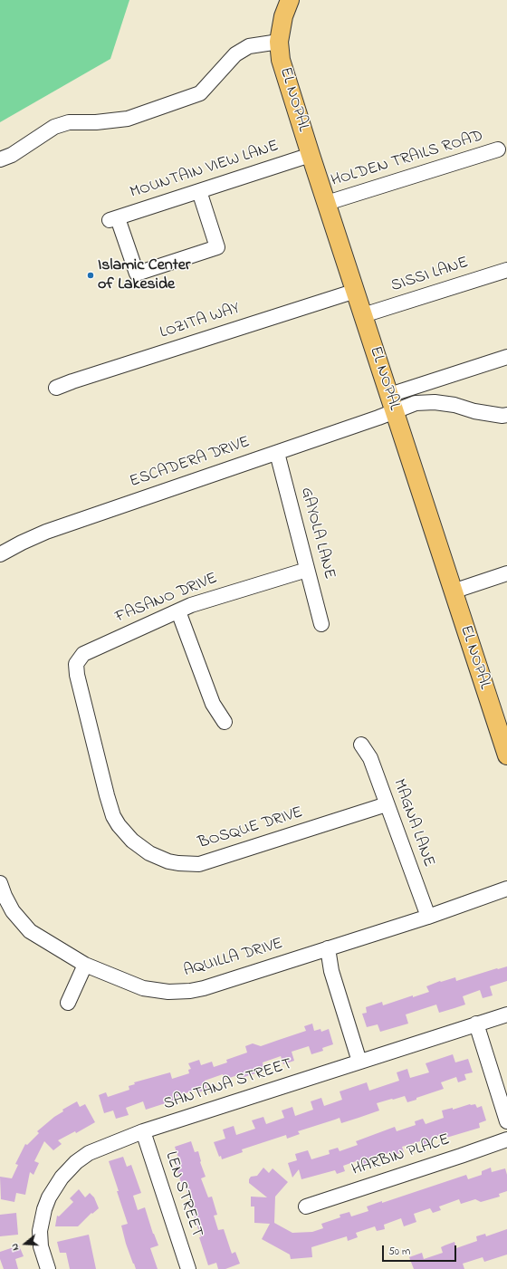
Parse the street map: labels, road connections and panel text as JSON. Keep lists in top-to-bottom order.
{
  "streets": {
    "main road": ["EL NOPAL"],
    "street": [
      "HOLDEN TRAILS ROAD",
      "MOUNTAIN VIEW LANE",
      "SISSI LANE",
      "LOZITA WAY",
      "ESCADERA DRIVE",
      "GAYOLA LANE",
      "FASANO DRIVE",
      "MAGNA LANE",
      "BOSQUE DRIVE",
      "AQUILLA DRIVE",
      "SANTANA STREET",
      "HARBIN PLACE",
      "LEN STREET"
    ]
  },
  "crossings": [
    ["EL NOPAL", "HOLDEN TRAILS ROAD"],
    ["EL NOPAL", "MOUNTAIN VIEW LANE"],
    ["EL NOPAL", "SISSI LANE"],
    ["EL NOPAL", "LOZITA WAY"],
    ["EL NOPAL", "ESCADERA DRIVE"],
    ["ESCADERA DRIVE", "GAYOLA LANE"],
    ["GAYOLA LANE", "FASANO DRIVE"],
    ["FASANO DRIVE", "BOSQUE DRIVE"],
    ["MAGNA LANE", "BOSQUE DRIVE"],
    ["MAGNA LANE", "AQUILLA DRIVE"],
    ["SANTANA STREET", "LEN STREET"]
  ],
  "places": ["Islamic Center of Lakeside"],
  "scale_bar": "50 m",
  "north": "left"
}
